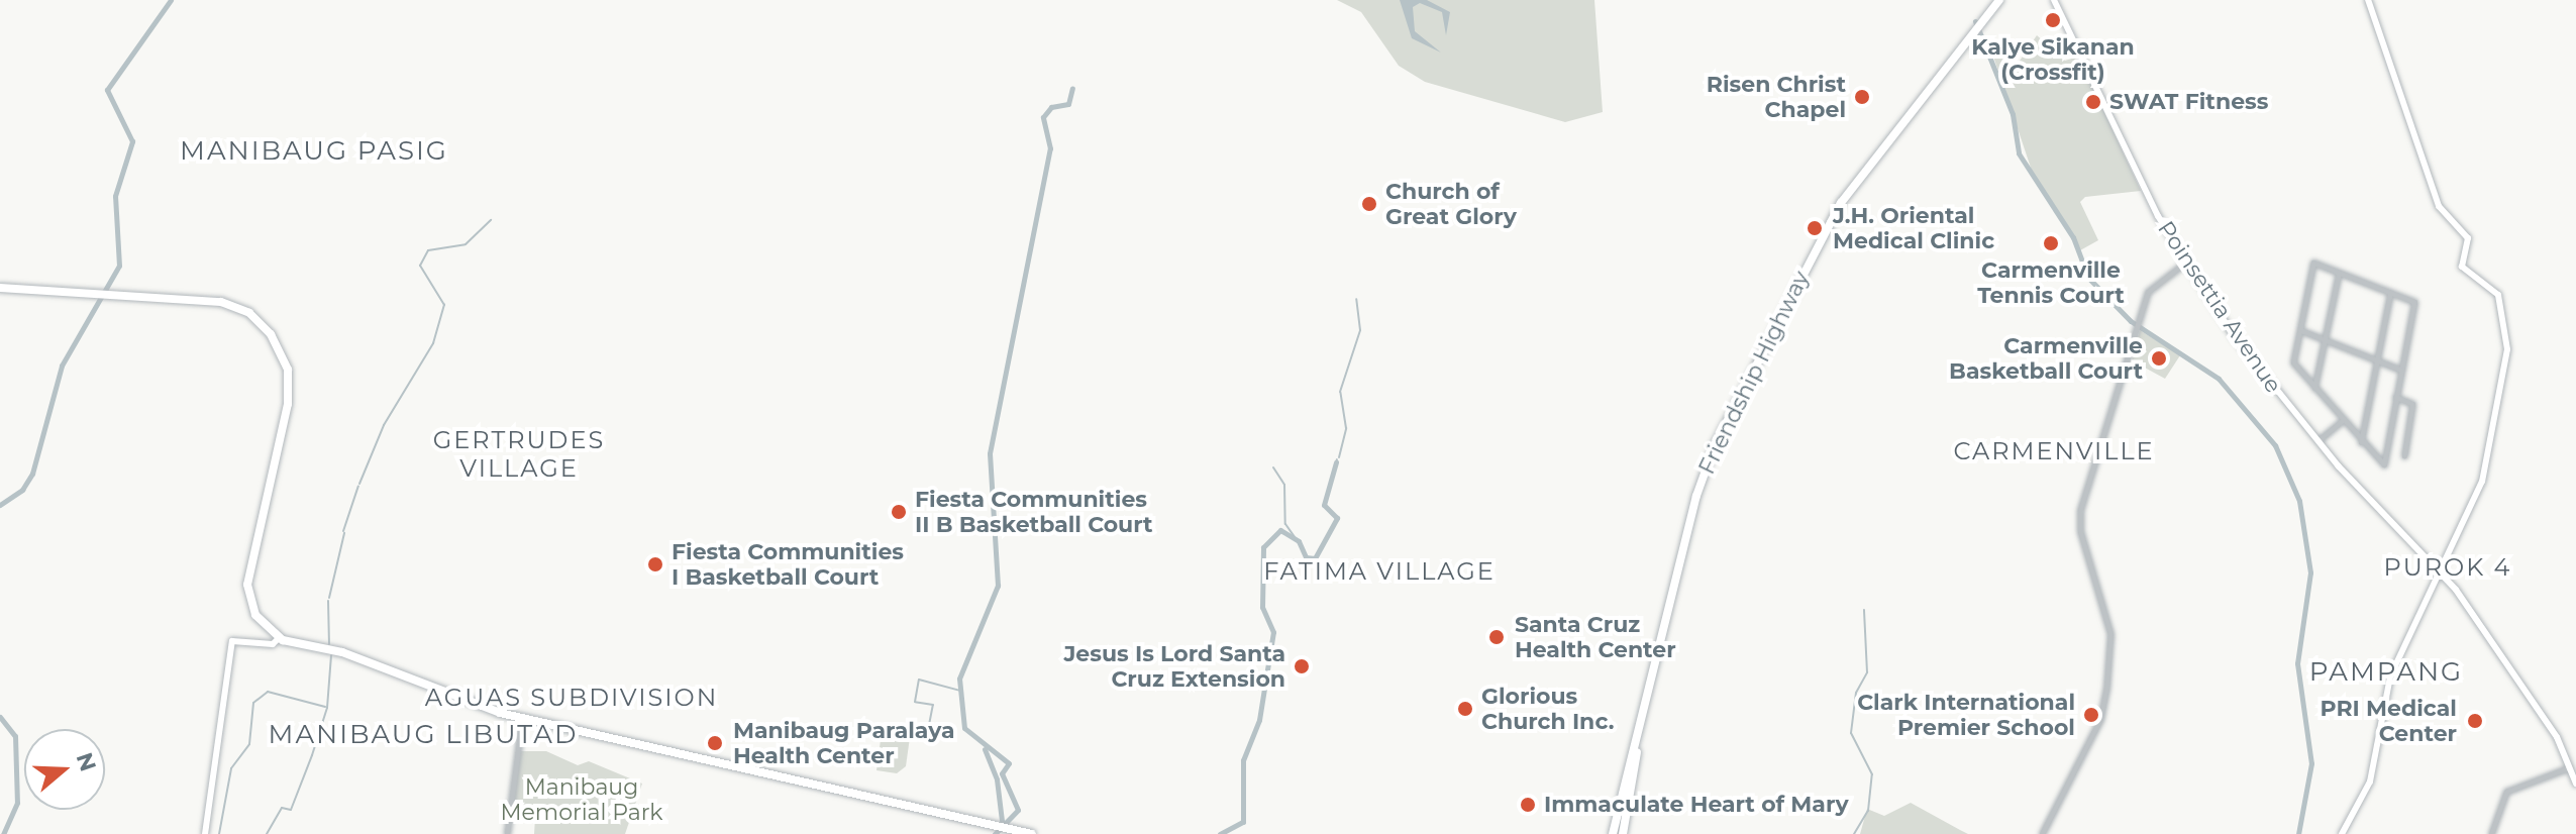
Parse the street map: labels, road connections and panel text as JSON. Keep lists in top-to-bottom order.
{
  "streets": {
    "main road": ["Poinsettia Avenue", "Friendship Highway"]
  },
  "districts": [
    "MANIBAUG PASIG",
    "GERTRUDES VILLAGE",
    "CARMENVILLE",
    "PUROK 4",
    "FATIMA VILLAGE",
    "PAMPANG",
    "AGUAS SUBDIVISION",
    "MANIBAUG LIBUTAD"
  ],
  "parks": ["Manibaug Memorial Park"],
  "places": [
    "Kalye Sikanan (Crossfit)",
    "Risen Christ Chapel",
    "SWAT Fitness",
    "Church of Great Glory",
    "J.H. Oriental Medical Clinic",
    "Carmenville Tennis Court",
    "Carmenville Basketball Court",
    "Fiesta Communities II B Basketball Court",
    "Fiesta Communities I Basketball Court",
    "Santa Cruz Health Center",
    "Jesus Is Lord Santa Cruz Extension",
    "Glorious Church Inc.",
    "Clark International Premier School",
    "PRI Medical Center",
    "Manibaug Paralaya Health Center",
    "Immaculate Heart of Mary"
  ],
  "north": "right"
}
